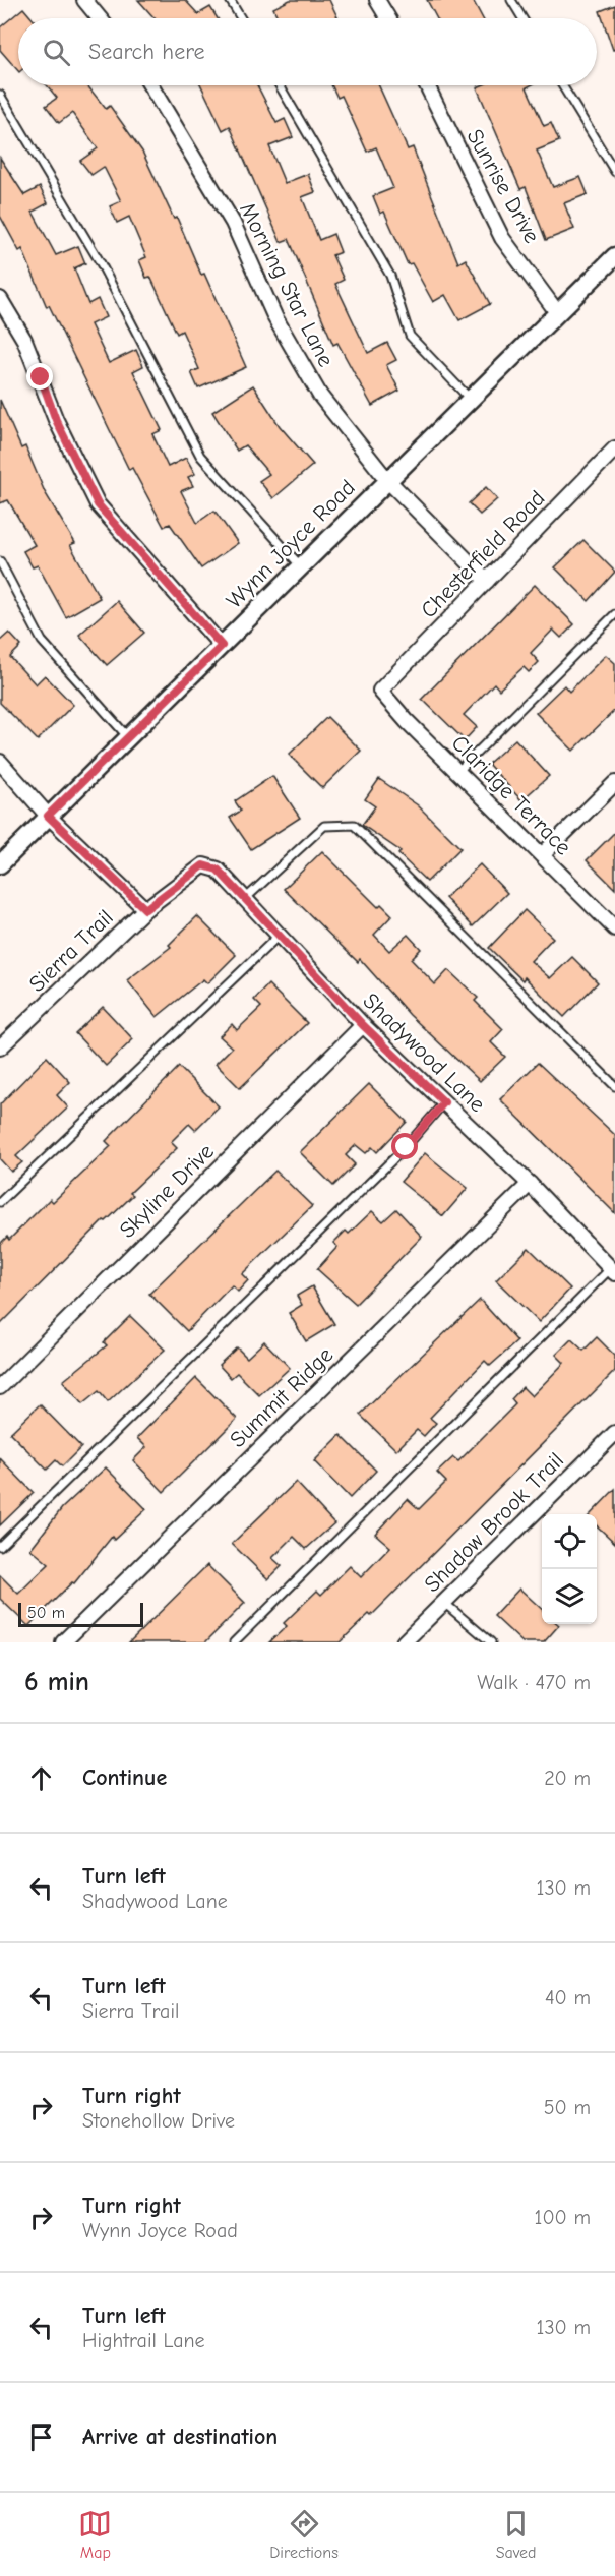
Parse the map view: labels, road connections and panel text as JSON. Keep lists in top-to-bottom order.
{
  "streets": {
    "street": [
      "Sunrise Drive",
      "Morning Star Lane",
      "Wynn Joyce Road",
      "Chesterfield Road",
      "Claridge Terrace",
      "Sierra Trail",
      "Shadywood Lane",
      "Skyline Drive",
      "Summit Ridge",
      "Shadow Brook Trail"
    ]
  },
  "crossings": [
    ["Sunrise Drive", "Wynn Joyce Road"],
    ["Morning Star Lane", "Wynn Joyce Road"],
    ["Morning Star Lane", "Chesterfield Road"],
    ["Chesterfield Road", "Claridge Terrace"],
    ["Sierra Trail", "Shadywood Lane"],
    ["Shadywood Lane", "Skyline Drive"],
    ["Shadywood Lane", "Summit Ridge"]
  ],
  "scale_bar": "50 m",
  "page": {
    "search": "Search here",
    "scale": "50 m",
    "heading": ["6 min", "Walk · 470 m"],
    "list": [
      ["Continue", "20 m"],
      ["Turn left", "Shadywood Lane", "130 m"],
      ["Turn left", "Sierra Trail", "40 m"],
      ["Turn right", "Stonehollow Drive", "50 m"],
      ["Turn right", "Wynn Joyce Road", "100 m"],
      ["Turn left", "Hightrail Lane", "130 m"],
      "Arrive at destination"
    ],
    "nav": ["Map", "Directions", "Saved"]
  }
}
